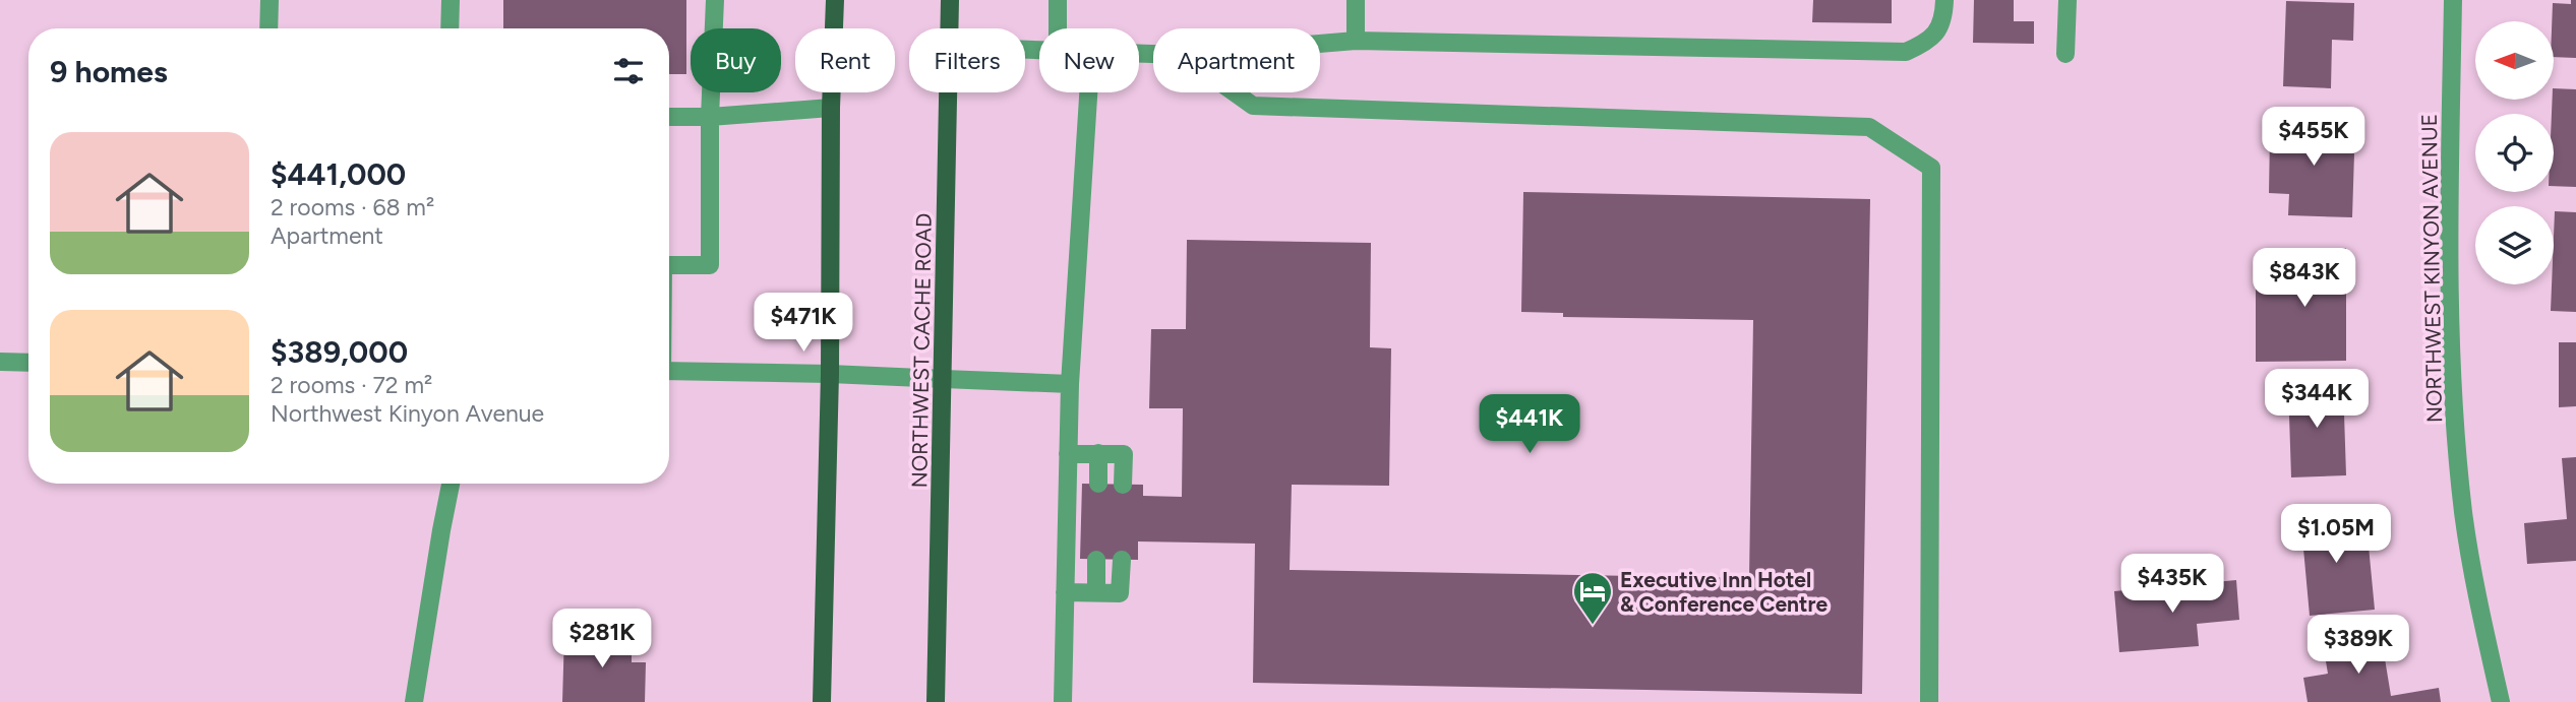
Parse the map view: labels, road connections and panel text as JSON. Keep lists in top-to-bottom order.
{
  "streets": {
    "main road": ["NORTHWEST CACHE ROAD"],
    "street": ["NORTHWEST KINYON AVENUE"]
  },
  "places": {
    "hotel": ["Executive Inn Hotel & Conference Centre"]
  },
  "north": "left",
  "page": {
    "chip": [
      "Buy",
      "Rent",
      "Filters",
      "New",
      "Apartment"
    ],
    "heading": "9 homes",
    "price": [
      "$455K",
      "$843K",
      "$471K",
      "$344K",
      "$441K",
      "$1.05M",
      "$435K",
      "$281K",
      "$389K"
    ],
    "list": [
      {
        "name": "$441,000",
        "note": "2 rooms · 68 m² · Apartment"
      },
      {
        "name": "$389,000",
        "note": "2 rooms · 72 m² · Northwest Kinyon Avenue"
      }
    ]
  }
}
